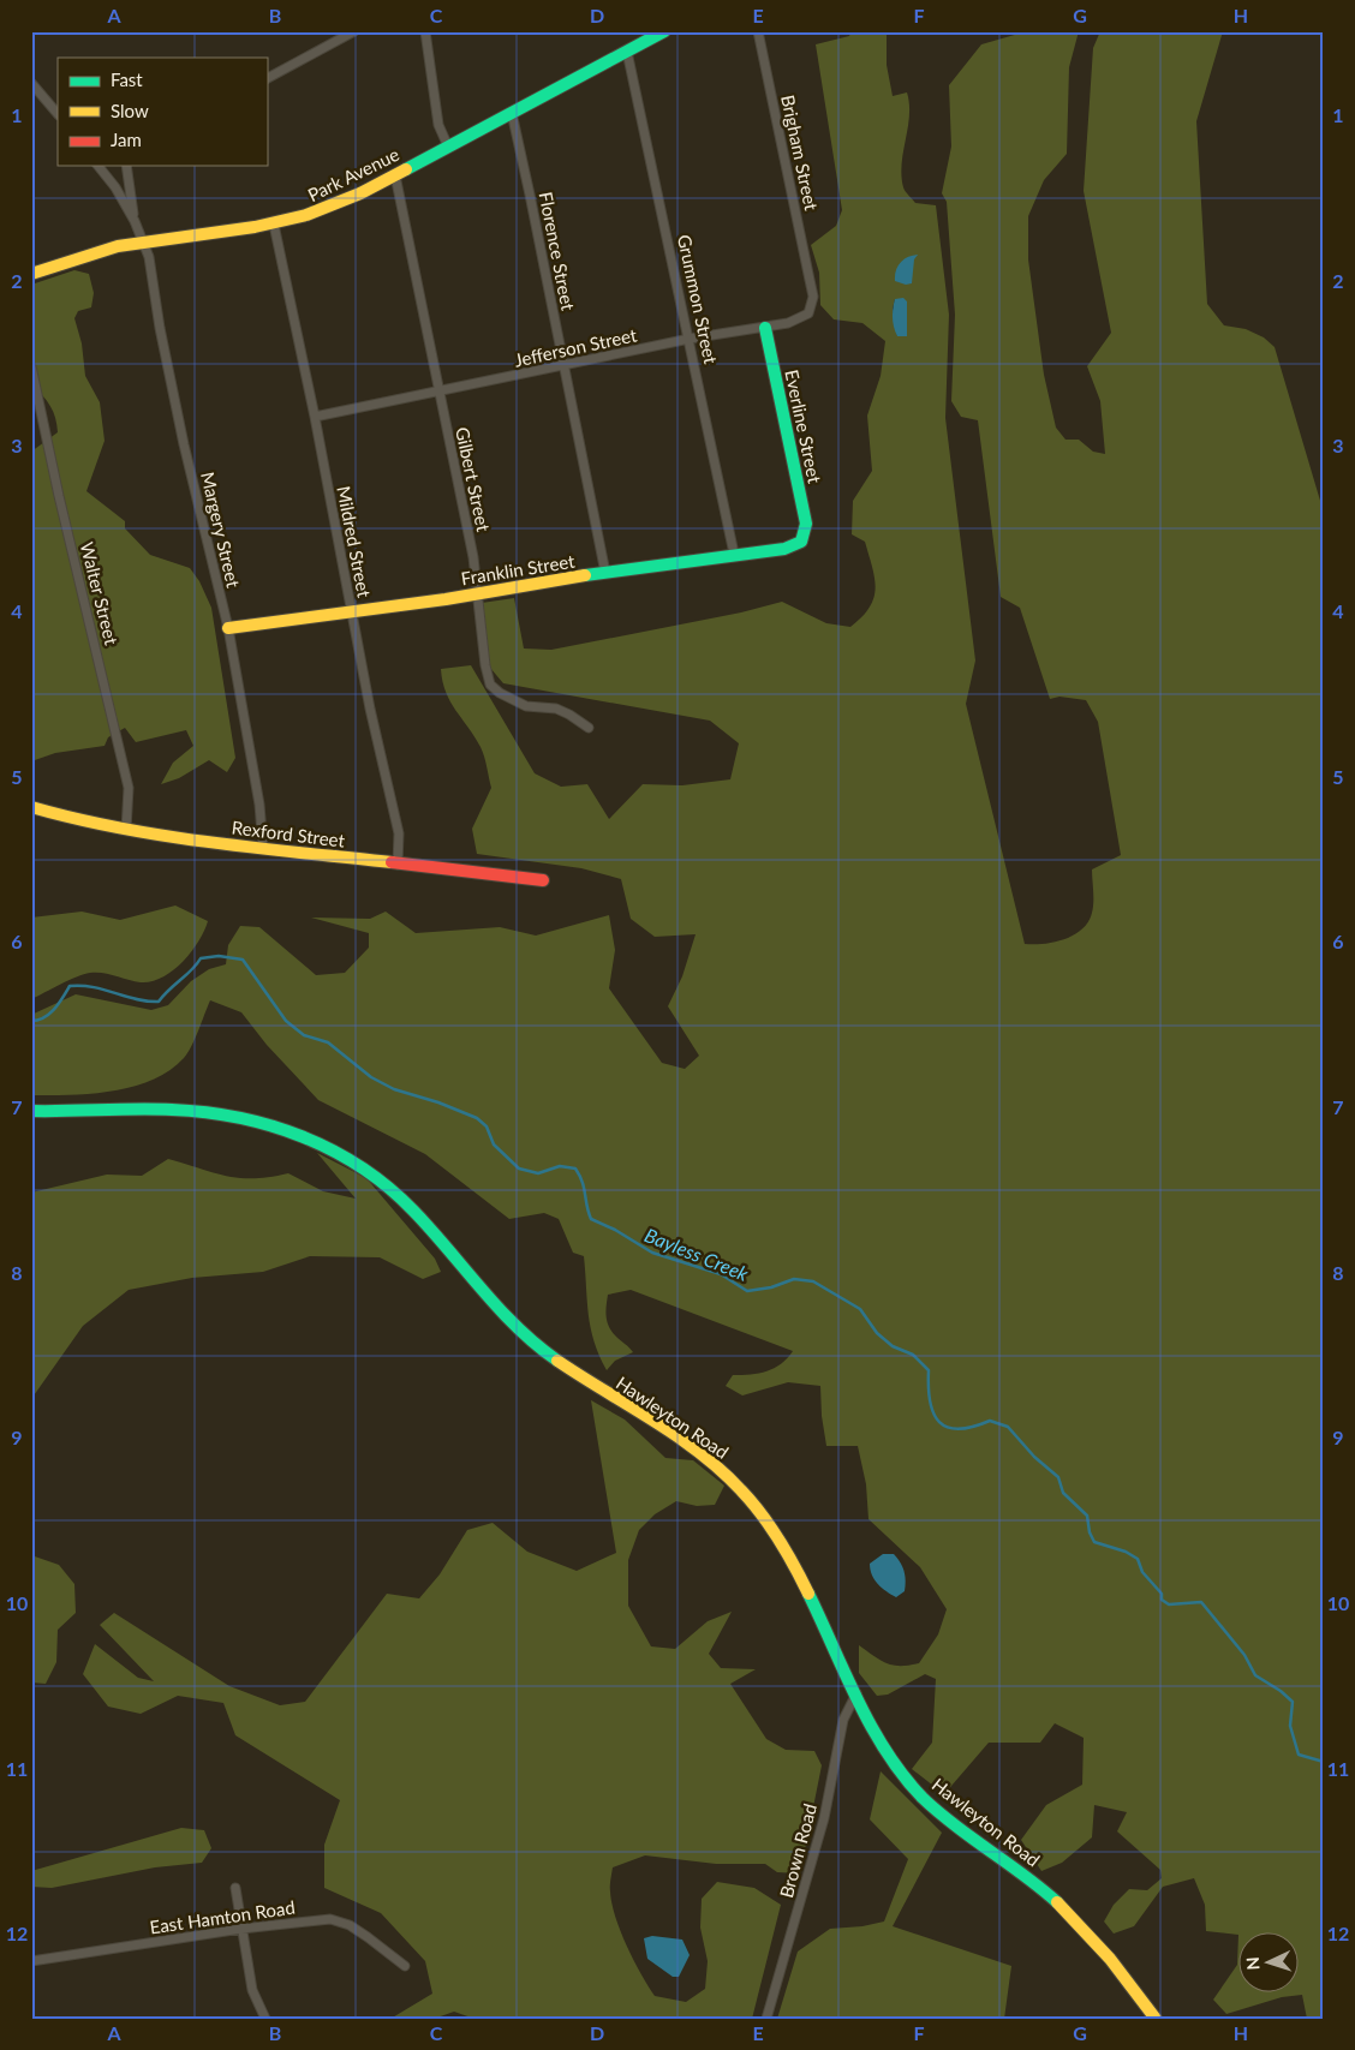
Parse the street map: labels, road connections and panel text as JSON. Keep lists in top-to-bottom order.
{
  "streets": {
    "street": [
      "Brigham Street",
      "Park Avenue",
      "Florence Street",
      "Grummon Street",
      "Jefferson Street",
      "Everline Street",
      "Gilbert Street",
      "Margery Street",
      "Mildred Street",
      "Franklin Street",
      "Walter Street",
      "Rexford Street",
      "Hawleyton Road",
      "Brown Road",
      "East Hamton Road"
    ]
  },
  "crossings": [
    ["Brigham Street", "Jefferson Street"],
    ["Park Avenue", "Florence Street"],
    ["Park Avenue", "Grummon Street"],
    ["Park Avenue", "Gilbert Street"],
    ["Park Avenue", "Margery Street"],
    ["Park Avenue", "Mildred Street"],
    ["Florence Street", "Jefferson Street"],
    ["Florence Street", "Franklin Street"],
    ["Grummon Street", "Jefferson Street"],
    ["Grummon Street", "Franklin Street"],
    ["Jefferson Street", "Everline Street"],
    ["Jefferson Street", "Gilbert Street"],
    ["Jefferson Street", "Mildred Street"],
    ["Everline Street", "Franklin Street"],
    ["Gilbert Street", "Franklin Street"],
    ["Margery Street", "Franklin Street"],
    ["Margery Street", "Rexford Street"],
    ["Mildred Street", "Franklin Street"],
    ["Mildred Street", "Rexford Street"],
    ["Walter Street", "Rexford Street"],
    ["Hawleyton Road", "Brown Road"]
  ],
  "water": ["Bayless Creek"],
  "legend": ["Fast", "Slow", "Jam"],
  "north": "left",
  "grid": {
    "columns": [
      "A",
      "B",
      "C",
      "D",
      "E",
      "F",
      "G",
      "H"
    ],
    "rows": [
      "1",
      "2",
      "3",
      "4",
      "5",
      "6",
      "7",
      "8",
      "9",
      "10",
      "11",
      "12"
    ]
  }
}
